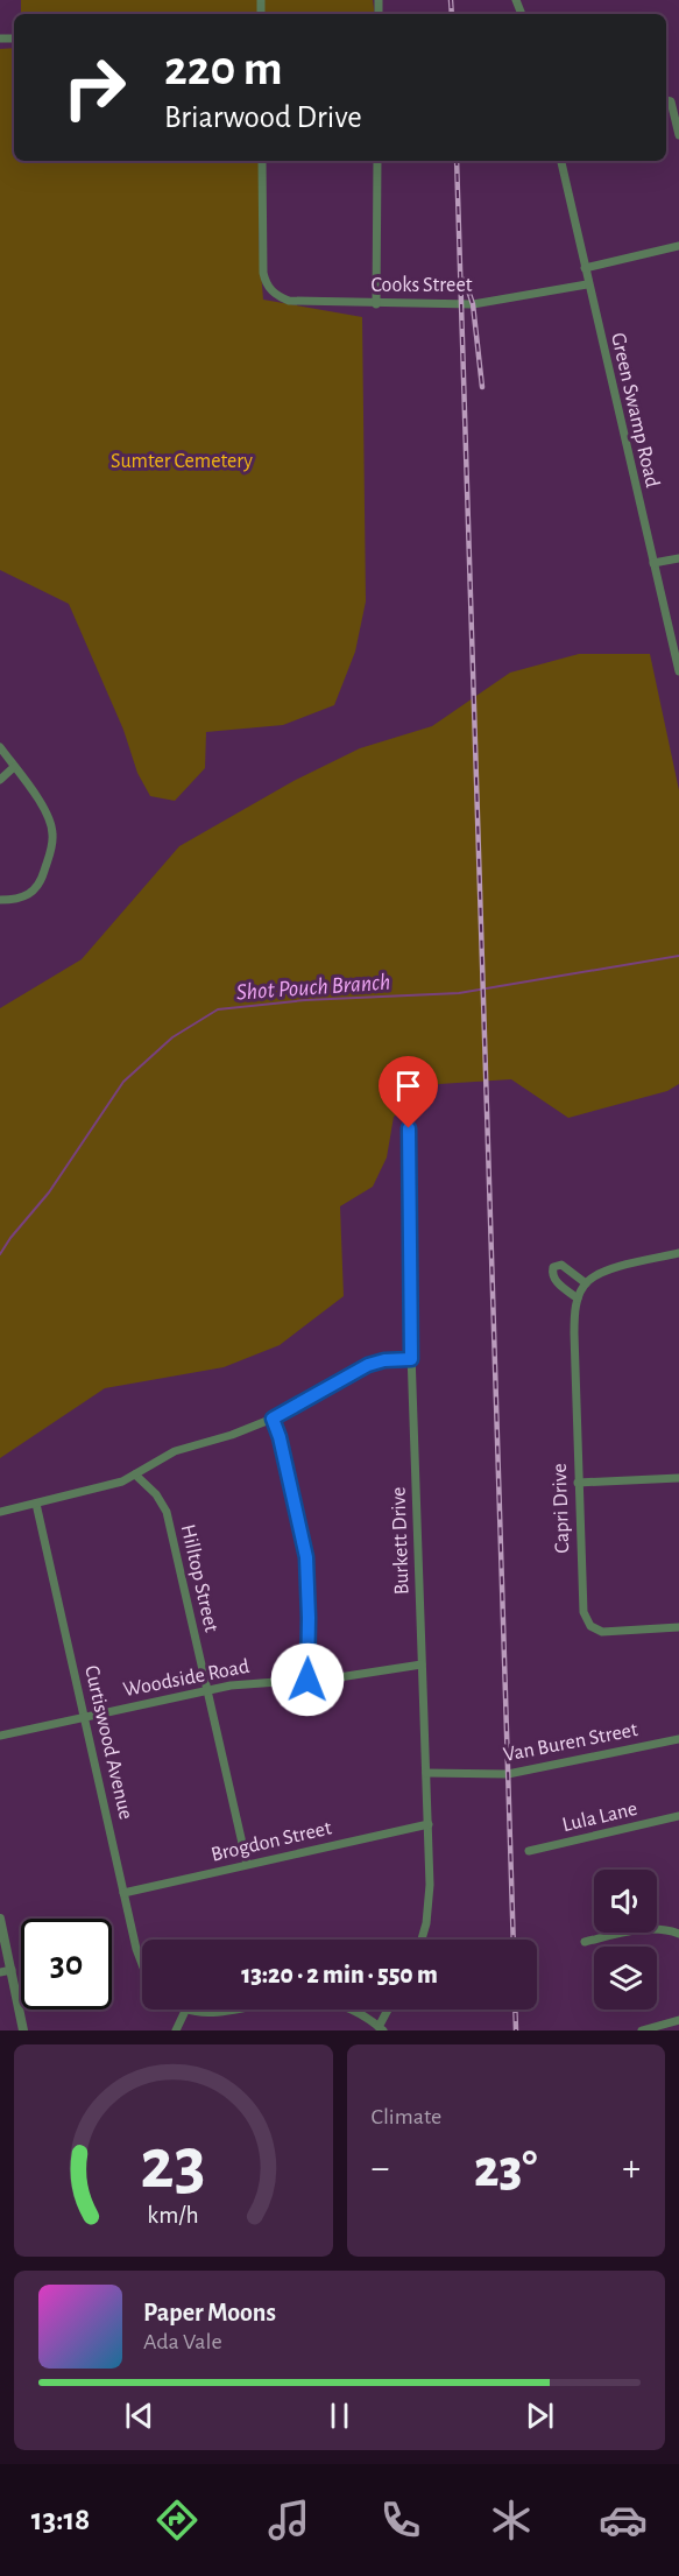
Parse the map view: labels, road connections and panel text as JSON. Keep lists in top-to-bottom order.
{
  "streets": {
    "street": [
      "Cooks Street",
      "Green Swamp Road",
      "Capri Drive",
      "Burkett Drive",
      "Hilltop Street",
      "Woodside Road",
      "Curtiswood Avenue",
      "Van Buren Street",
      "Lula Lane",
      "Brogdon Street"
    ]
  },
  "crossings": [
    ["Cooks Street", "Green Swamp Road"],
    ["Burkett Drive", "Woodside Road"],
    ["Burkett Drive", "Van Buren Street"],
    ["Burkett Drive", "Brogdon Street"],
    ["Hilltop Street", "Woodside Road"],
    ["Hilltop Street", "Brogdon Street"],
    ["Woodside Road", "Curtiswood Avenue"],
    ["Curtiswood Avenue", "Brogdon Street"]
  ],
  "water": ["Shot Pouch Branch"],
  "parks": ["Sumter Cemetery"],
  "page": {
    "turn": ["220 m", "Briarwood Drive"],
    "limit": "30",
    "trip": "13:20 · 2 min · 550 m",
    "tile": "Climate",
    "heat": ["−", "23°", "+"],
    "song": ["Paper Moons", "Ada Vale"],
    "tabs": "13:18",
    "gauge": ["23", "km/h"]
  }
}
